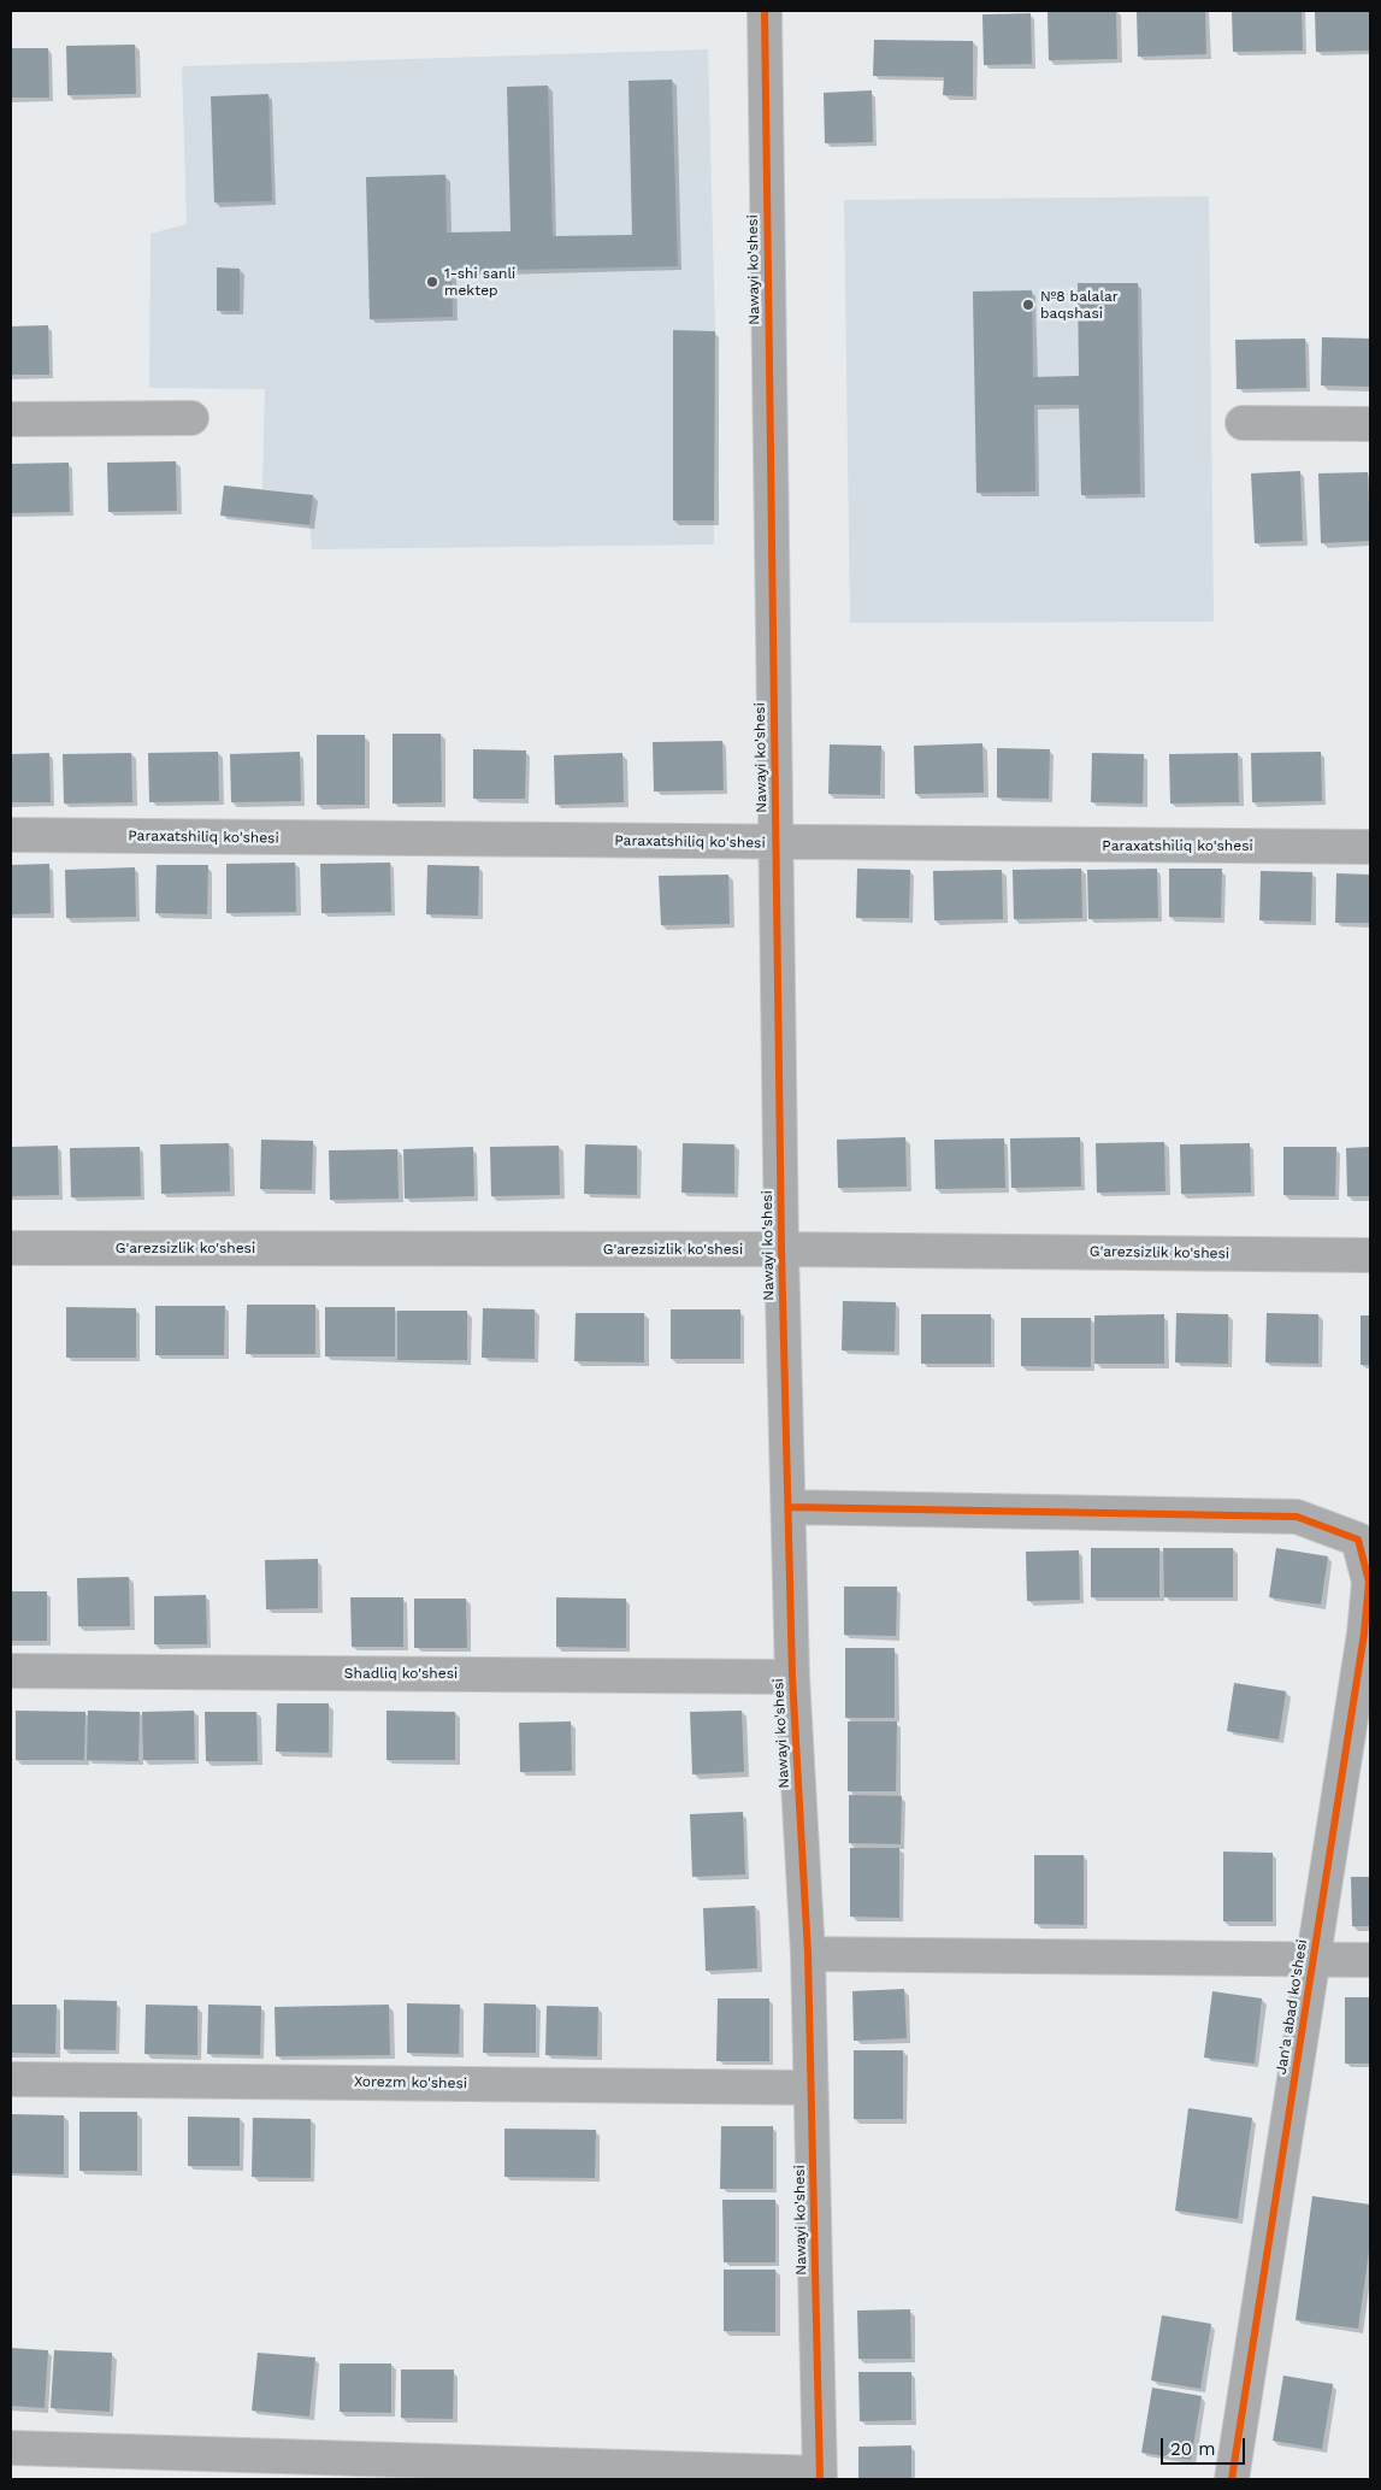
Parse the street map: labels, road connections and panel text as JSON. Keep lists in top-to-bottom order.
{
  "streets": {
    "street": [
      "Nawayi ko'shesi",
      "Paraxatshiliq ko'shesi",
      "G'arezsizlik ko'shesi",
      "Shadliq ko'shesi",
      "Jan'a abad ko'shesi",
      "Xorezm ko'shesi"
    ]
  },
  "crossings": [
    ["Nawayi ko'shesi", "Paraxatshiliq ko'shesi"],
    ["Nawayi ko'shesi", "G'arezsizlik ko'shesi"],
    ["Nawayi ko'shesi", "Shadliq ko'shesi"],
    ["Nawayi ko'shesi", "Jan'a abad ko'shesi"],
    ["Nawayi ko'shesi", "Xorezm ko'shesi"]
  ],
  "places": ["1-shi sanli mektep", "№8 balalar baqshasi"],
  "scale_bar": "20 m"
}
